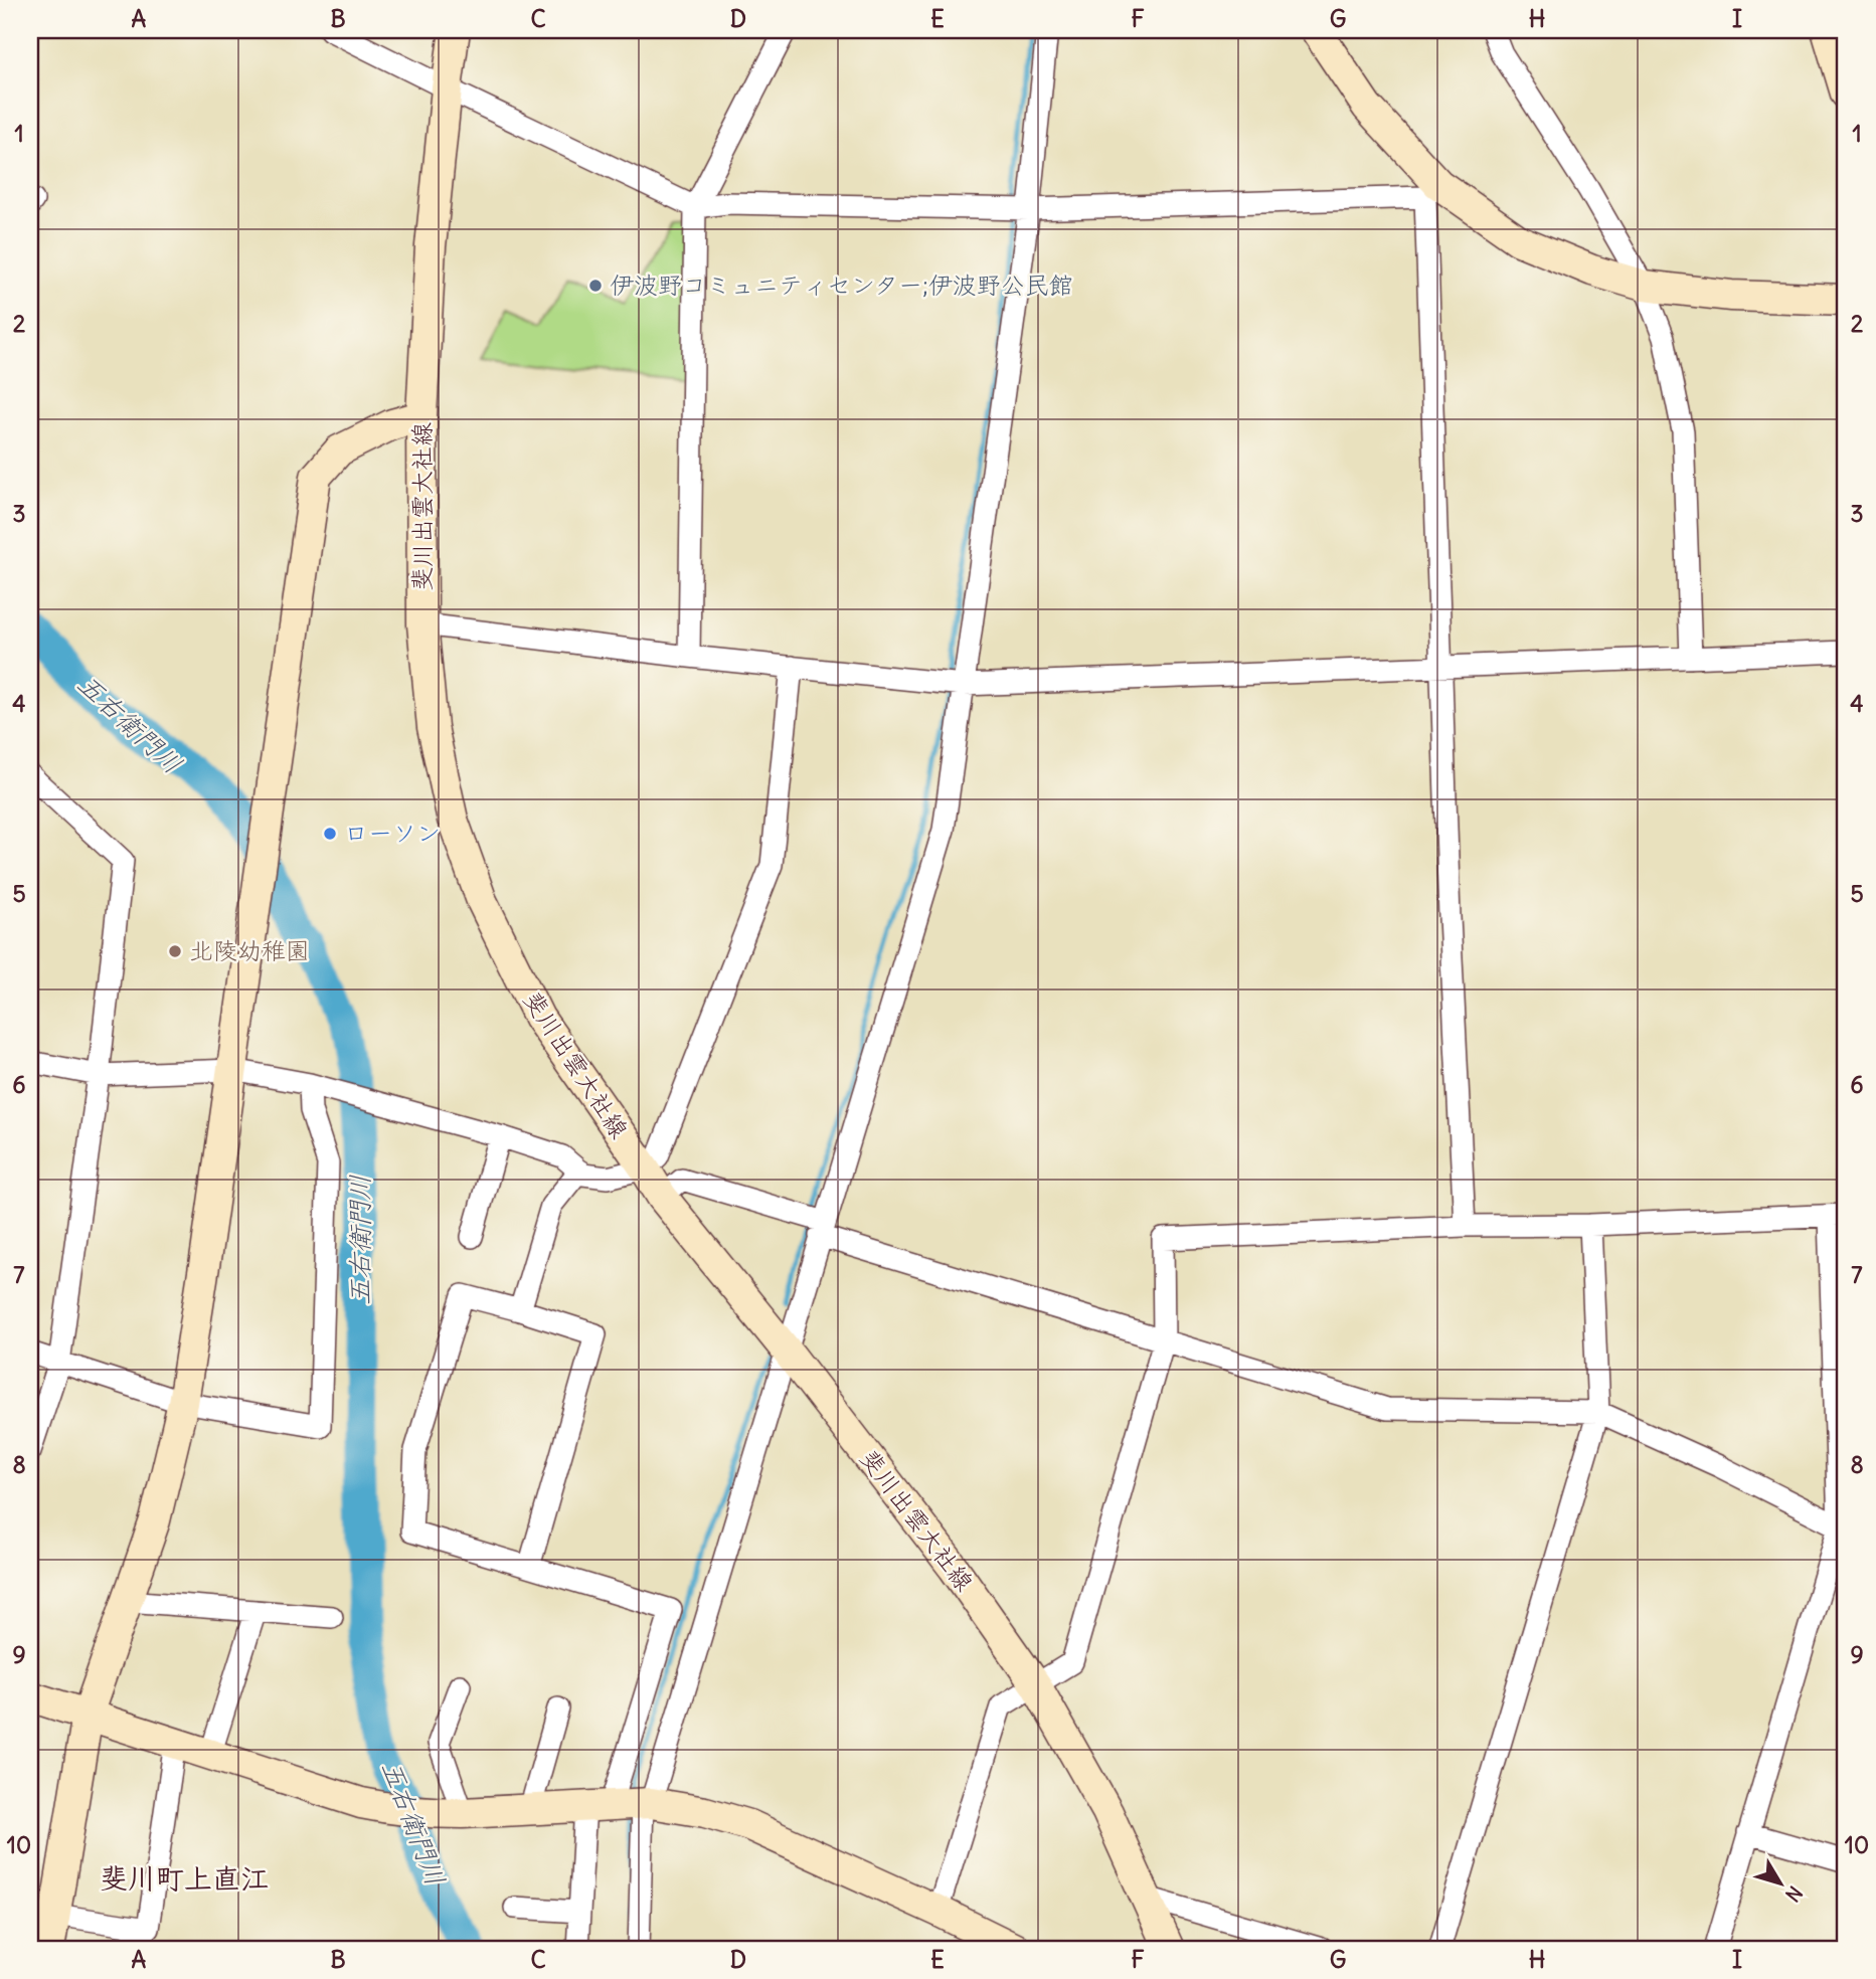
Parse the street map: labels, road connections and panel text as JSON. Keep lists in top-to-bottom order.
{
  "streets": {
    "street": ["斐川出雲大社線"]
  },
  "districts": ["斐川町上直江"],
  "water": ["五右衛門川"],
  "places": ["伊波野コミュニティセンター;伊波野公民館", "ローソン", "北陵幼稚園"],
  "north": "bottom right",
  "grid": {
    "columns": [
      "A",
      "B",
      "C",
      "D",
      "E",
      "F",
      "G",
      "H",
      "I"
    ],
    "rows": [
      "1",
      "2",
      "3",
      "4",
      "5",
      "6",
      "7",
      "8",
      "9",
      "10"
    ]
  }
}
